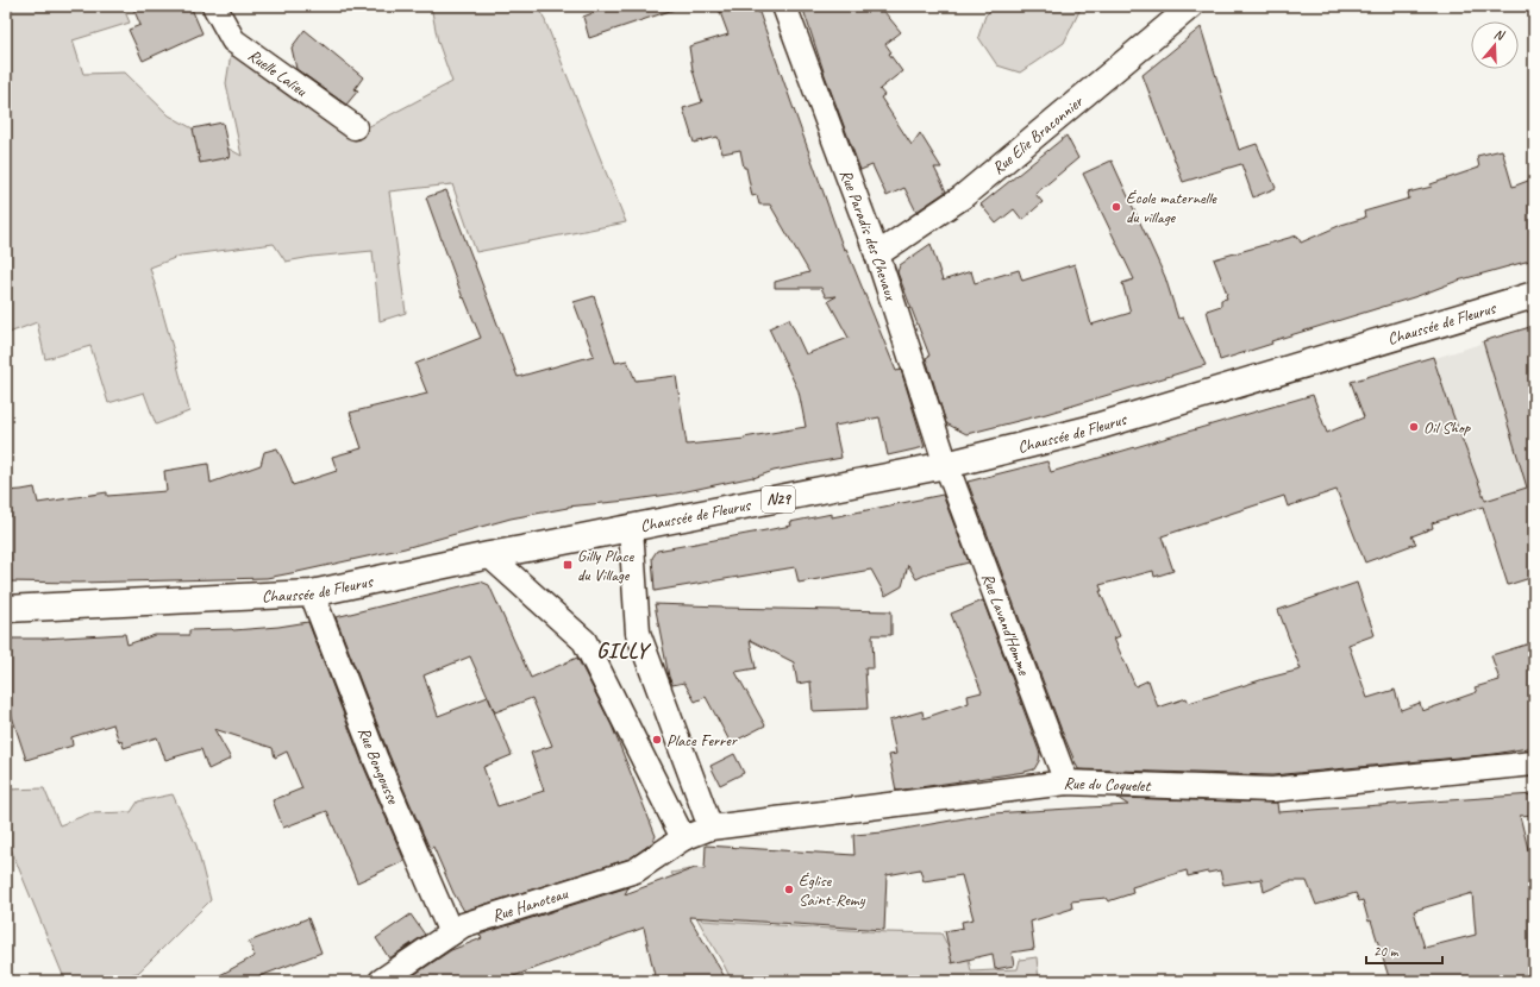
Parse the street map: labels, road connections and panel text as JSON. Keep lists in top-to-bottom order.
{
  "streets": {
    "main road": ["Chaussée de Fleurus", "N29"],
    "street": [
      "Ruelle Lalieu",
      "Rue Elie Braconnier",
      "Rue Paradis des Chevaux",
      "Rue Lavand'Homme",
      "Rue Bongousse",
      "Rue du Coquelet",
      "Rue Hanoteau"
    ]
  },
  "crossings": [
    ["Rue Elie Braconnier", "Rue Paradis des Chevaux"],
    ["Rue Paradis des Chevaux", "Chaussée de Fleurus"],
    ["Rue Paradis des Chevaux", "Rue Lavand'Homme"],
    ["Chaussée de Fleurus", "Rue Lavand'Homme"],
    ["Chaussée de Fleurus", "Rue Bongousse"],
    ["Rue Lavand'Homme", "Rue du Coquelet"],
    ["Rue Bongousse", "Rue Hanoteau"],
    ["Rue du Coquelet", "Rue Hanoteau"]
  ],
  "districts": ["GILLY"],
  "places": {
    "other": [
      "École maternelle du village",
      "Oil Shop",
      "Place Ferrer",
      "Église Saint-Remy"
    ],
    "transit": ["Gilly Place du Village"]
  },
  "scale_bar": "20 m",
  "north": "top"
}
